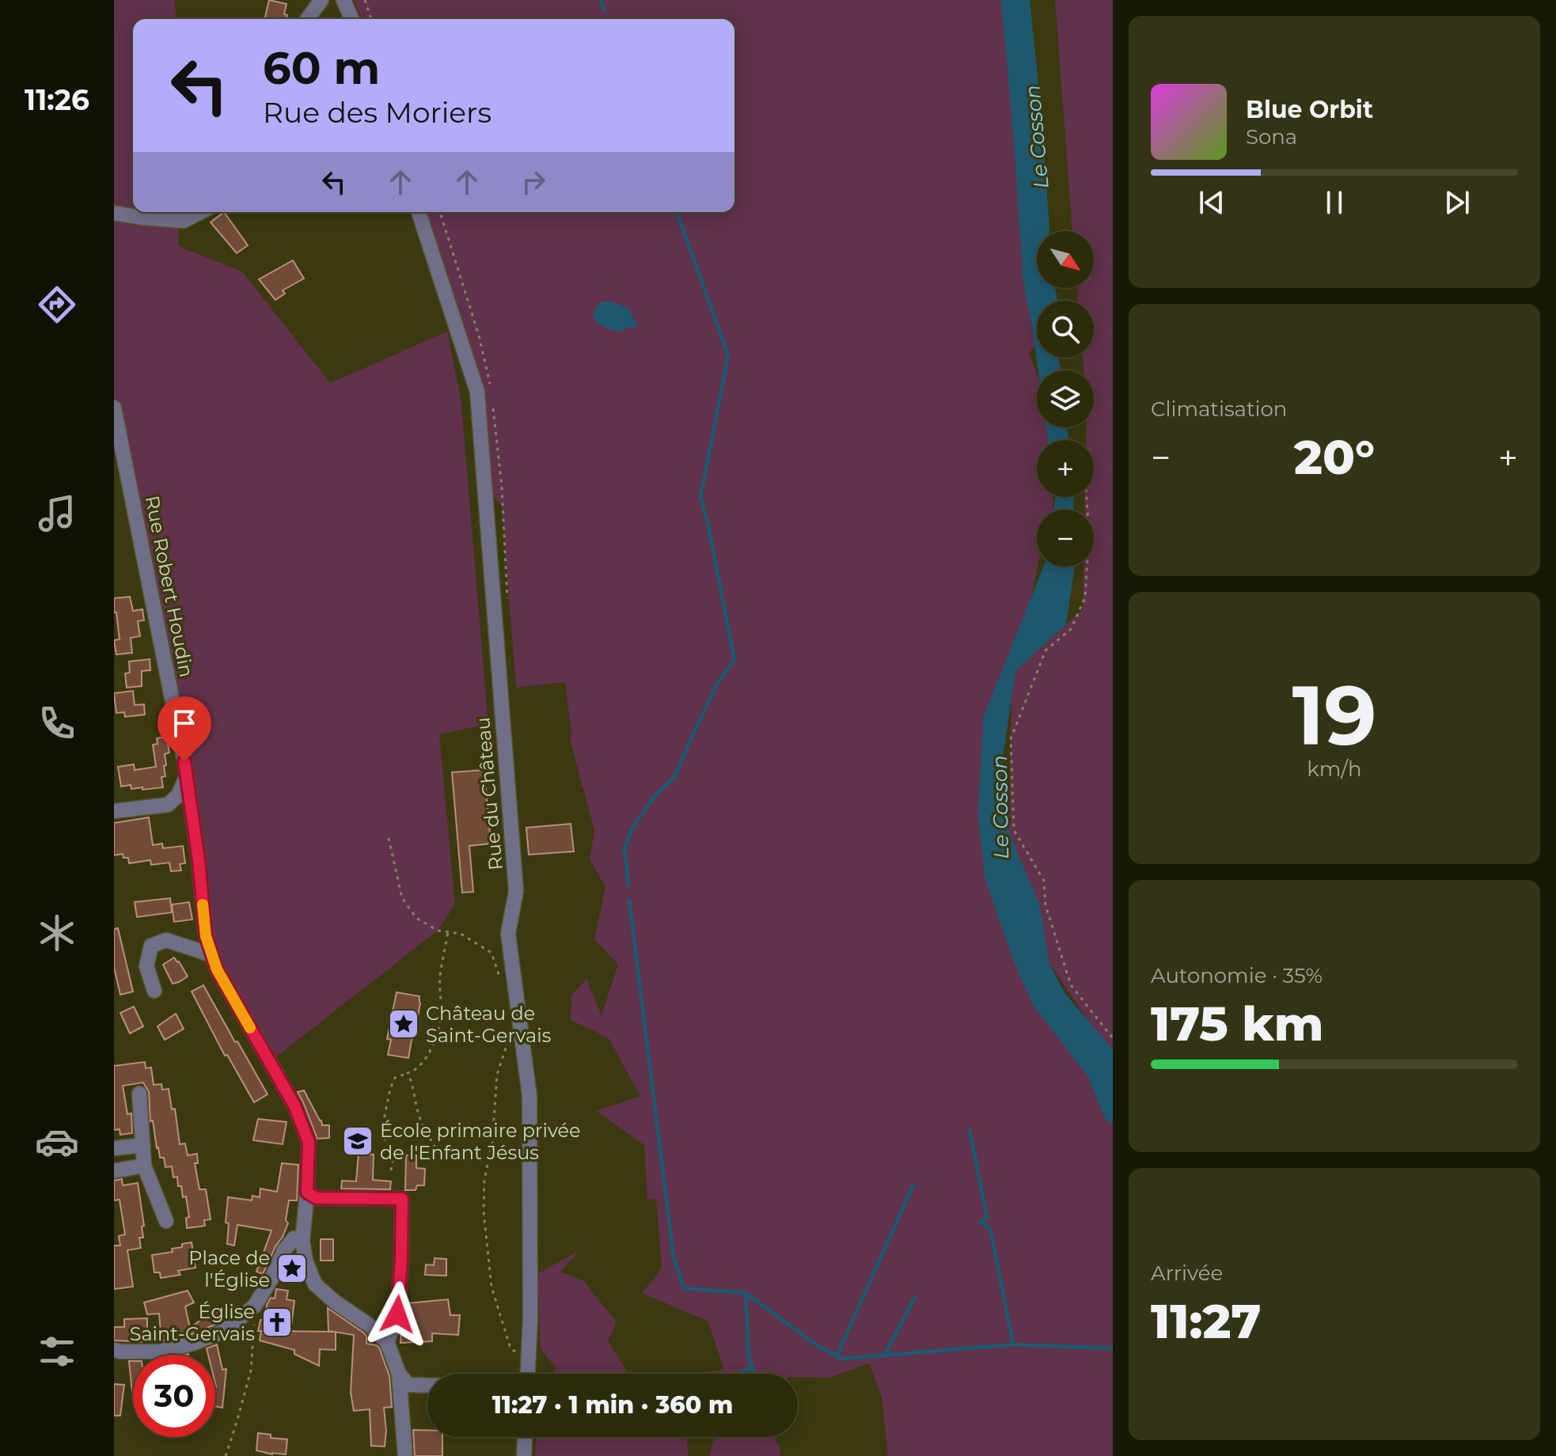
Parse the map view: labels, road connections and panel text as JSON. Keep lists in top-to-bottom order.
{
  "streets": {
    "street": ["Rue Robert Houdin", "Rue du Château"]
  },
  "water": ["Le Cosson"],
  "places": {
    "place": ["Château de Saint-Gervais", "Place de l'Église"],
    "school or university": ["École primaire privée de l'Enfant Jésus"],
    "church": ["Église Saint-Gervais"]
  },
  "north": "bottom right",
  "page": {
    "tabs": "11:26",
    "turn": ["60 m", "Rue des Moriers"],
    "song": ["Blue Orbit", "Sona"],
    "map_buttons": ["+", "−"],
    "tile": [
      "Climatisation",
      ["19", "km/h"],
      ["Autonomie · 35%", "175 km"],
      ["Arrivée", "11:27"]
    ],
    "heat": ["−", "20°", "+"],
    "limit": "30",
    "trip": "11:27 · 1 min · 360 m"
  }
}
